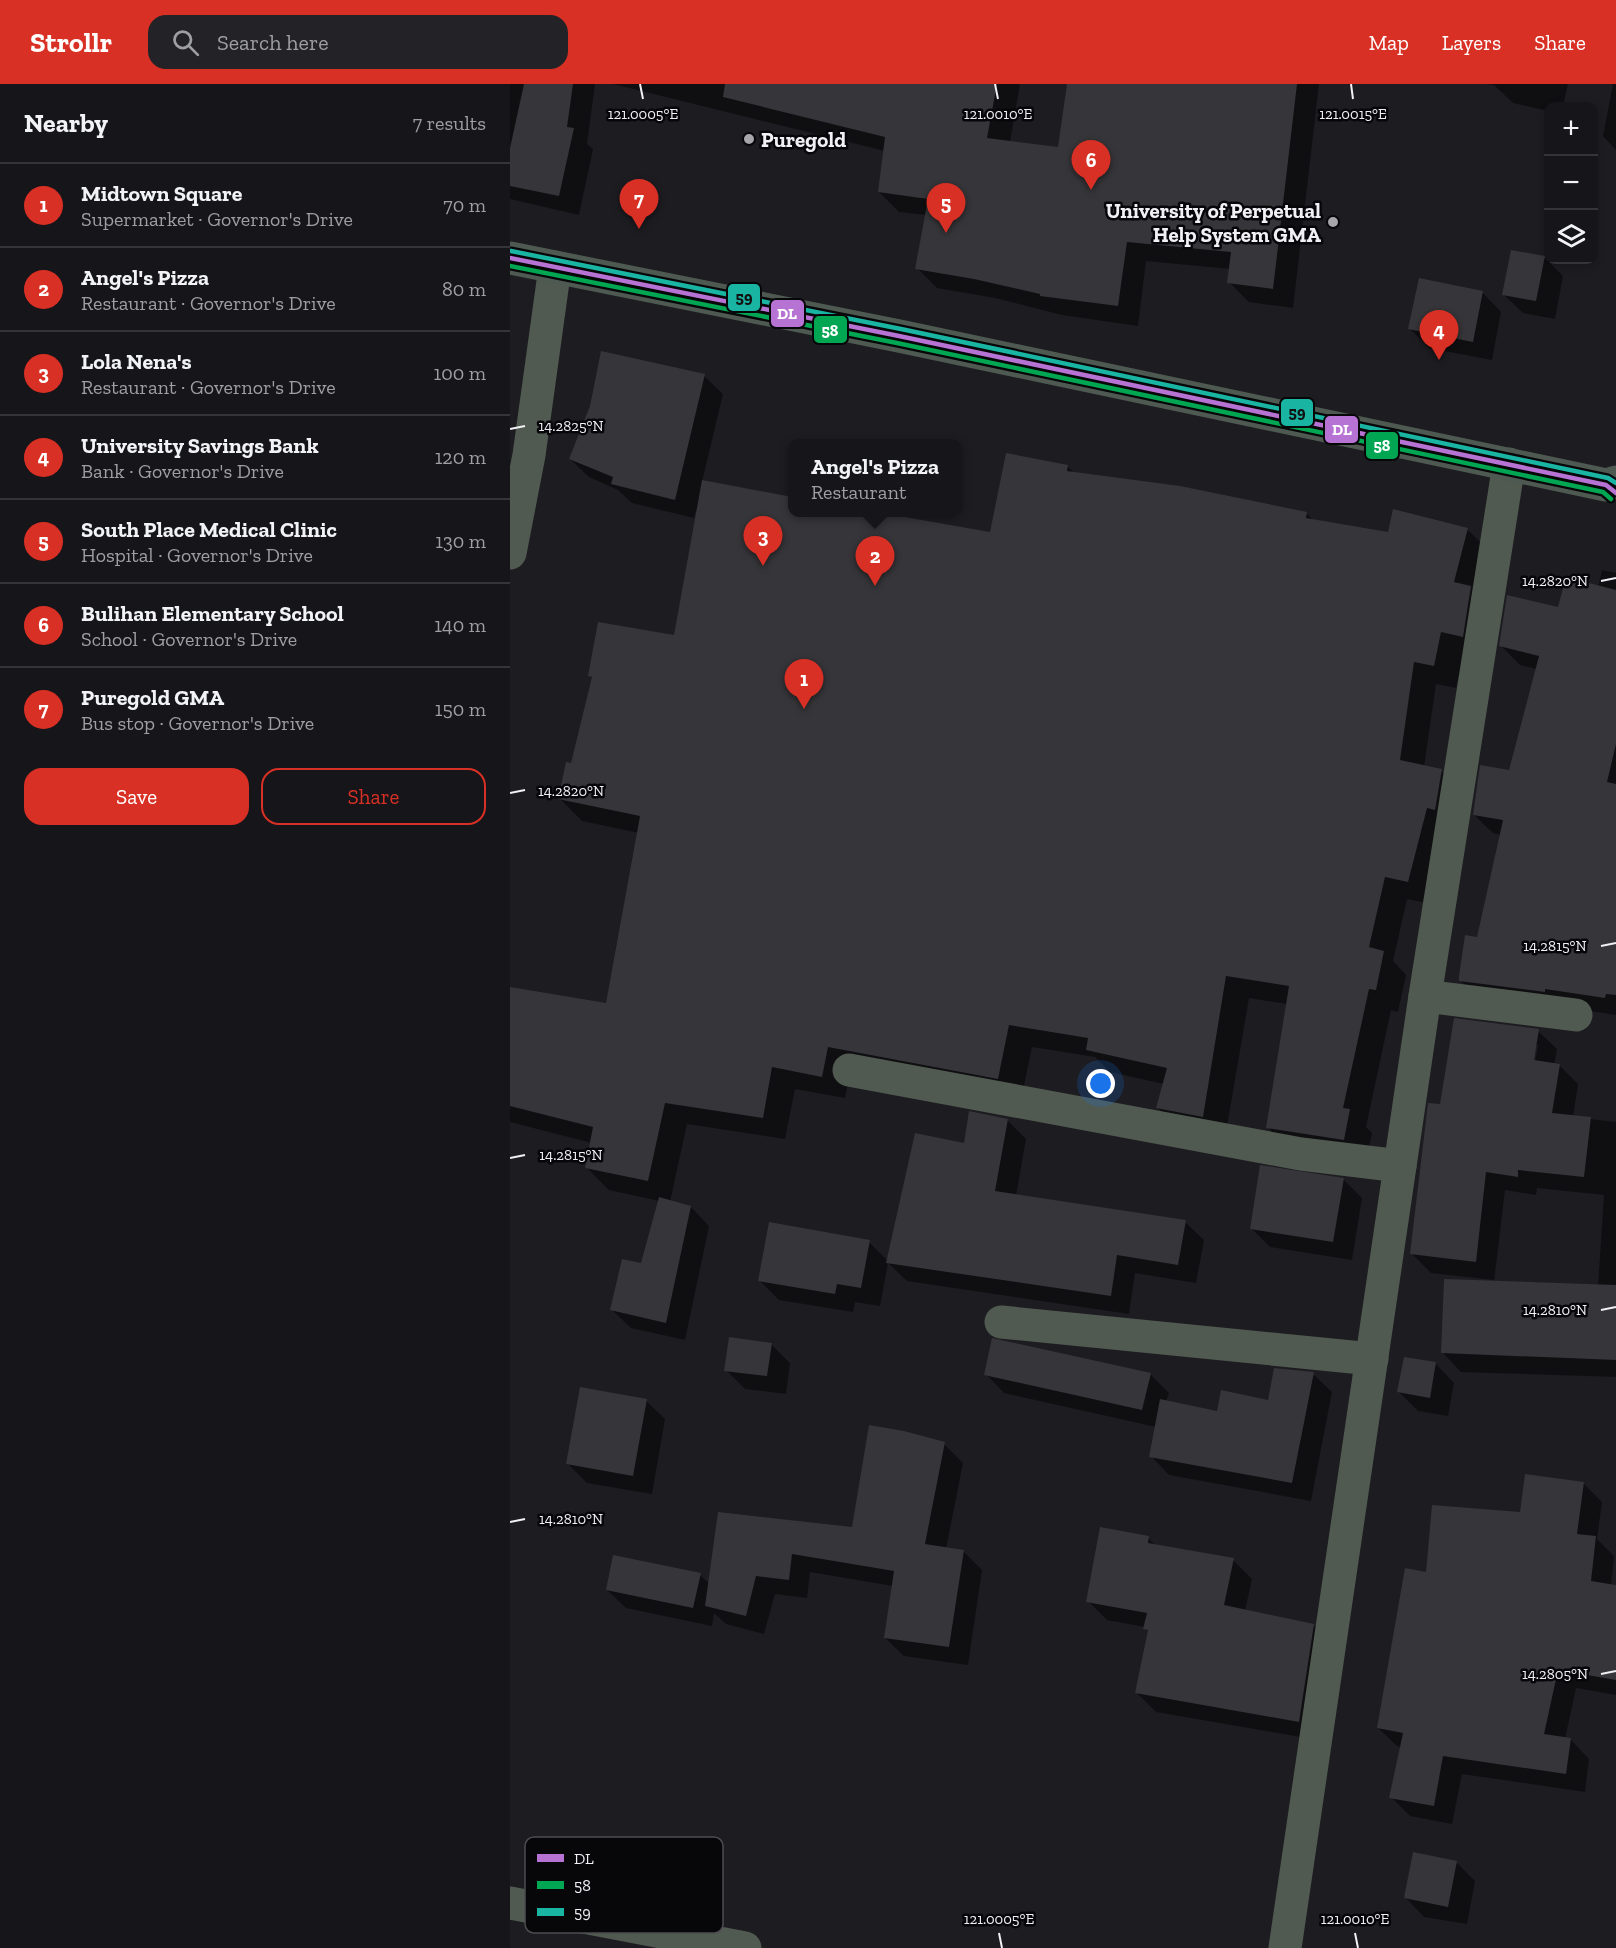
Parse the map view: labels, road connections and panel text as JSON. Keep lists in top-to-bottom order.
{
  "places": ["Puregold", "University of Perpetual Help System GMA"],
  "lines": ["transit line 59", "transit line DL", "transit line 58"],
  "legend": ["DL", "58", "59"],
  "page": {
    "header": "Strollr",
    "search": "Search here",
    "nav": ["Map", "Layers", "Share"],
    "heading": ["Nearby", "7 results"],
    "map_buttons": ["+", "−"],
    "pins": [
      "6",
      "7",
      "5",
      "4",
      "3",
      "2",
      "1"
    ],
    "list": [
      {
        "mark": "1",
        "name": "Midtown Square",
        "note": "Supermarket · Governor's Drive",
        "value": "70 m"
      },
      {
        "mark": "2",
        "name": "Angel's Pizza",
        "note": "Restaurant · Governor's Drive",
        "value": "80 m"
      },
      {
        "mark": "3",
        "name": "Lola Nena's",
        "note": "Restaurant · Governor's Drive",
        "value": "100 m"
      },
      {
        "mark": "4",
        "name": "University Savings Bank",
        "note": "Bank · Governor's Drive",
        "value": "120 m"
      },
      {
        "mark": "5",
        "name": "South Place Medical Clinic",
        "note": "Hospital · Governor's Drive",
        "value": "130 m"
      },
      {
        "mark": "6",
        "name": "Bulihan Elementary School",
        "note": "School · Governor's Drive",
        "value": "140 m"
      },
      {
        "mark": "7",
        "name": "Puregold GMA",
        "note": "Bus stop · Governor's Drive",
        "value": "150 m"
      }
    ],
    "popup": ["Angel's Pizza", "Restaurant"],
    "buttons": ["Save", "Share"]
  },
  "coordinates": [
    "121.0005°E",
    "121.0010°E",
    "121.0015°E",
    "14.2825°N",
    "14.2820°N",
    "14.2815°N",
    "14.2810°N",
    "14.2805°N"
  ]
}
